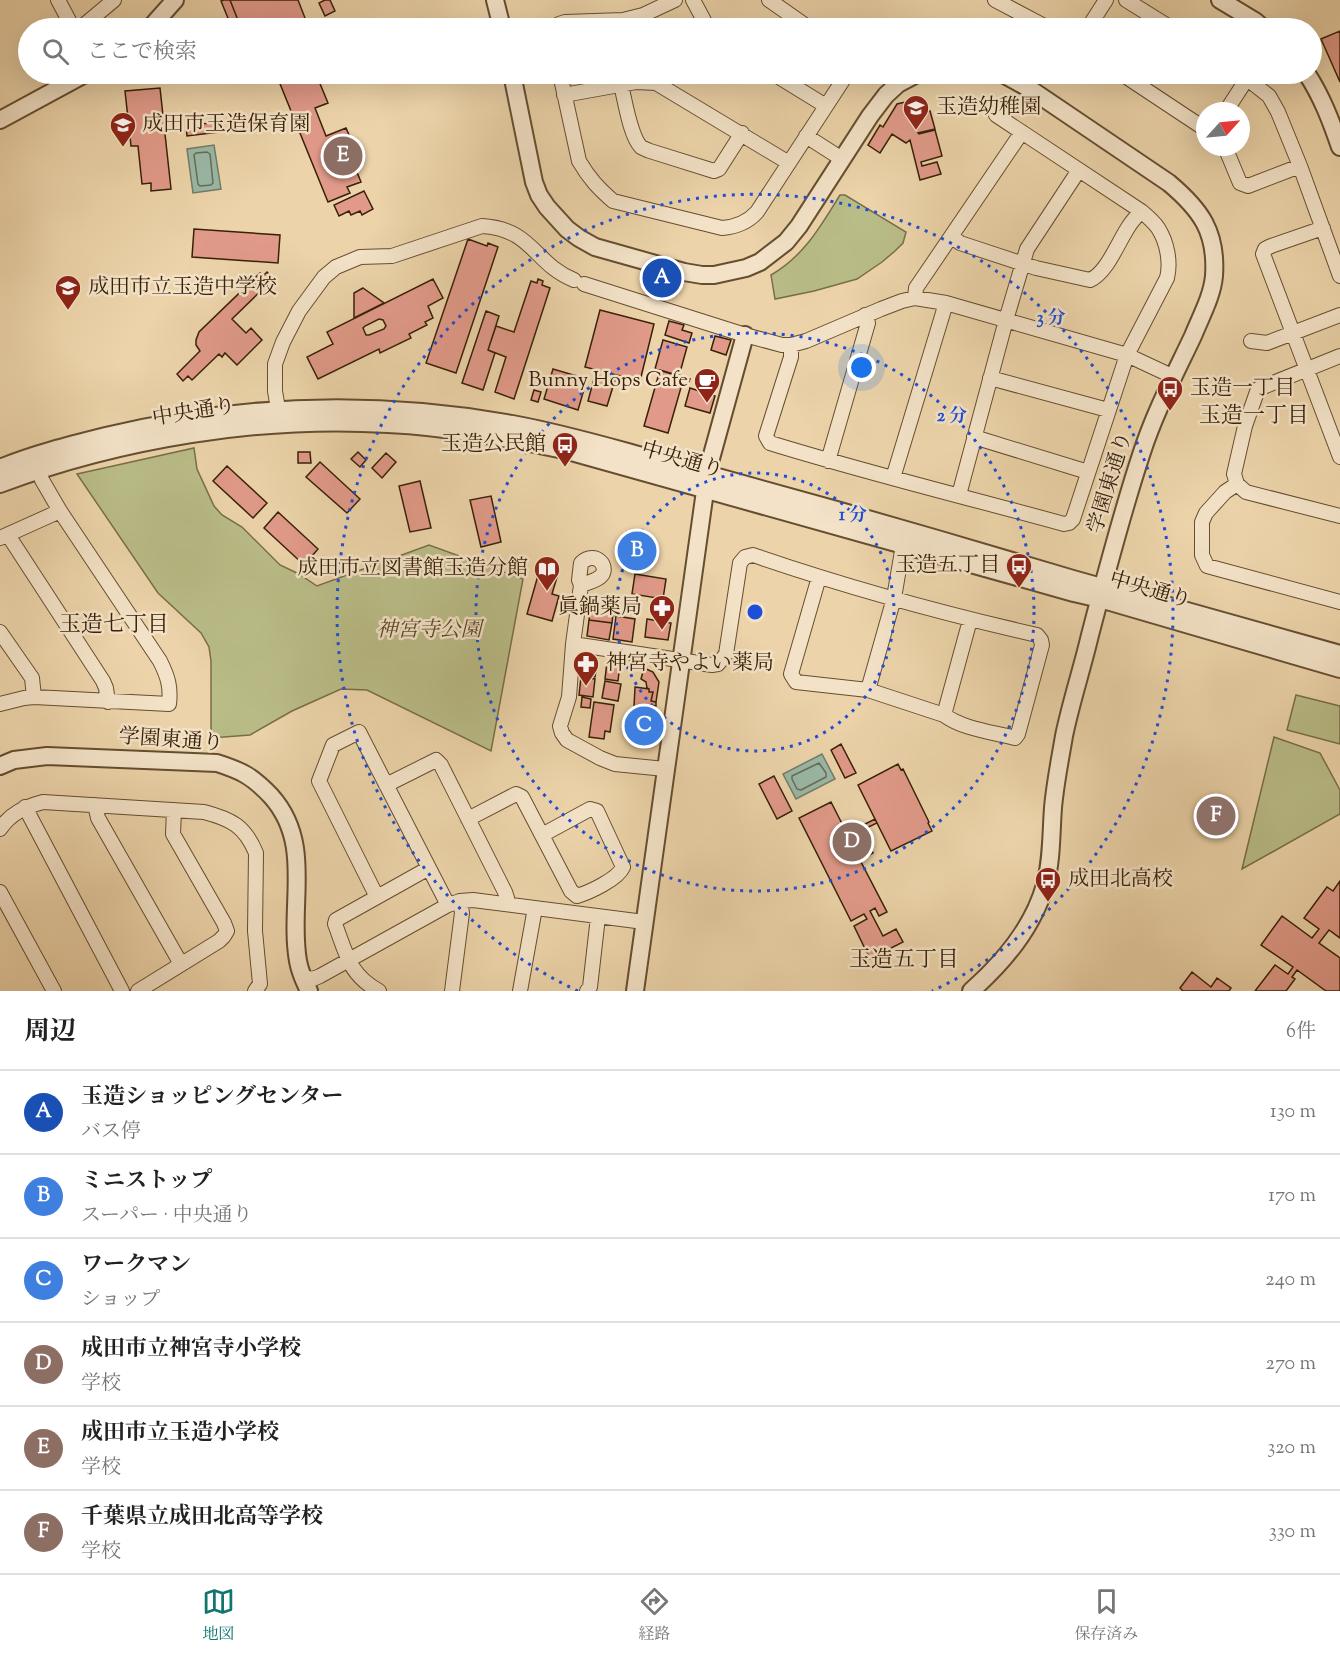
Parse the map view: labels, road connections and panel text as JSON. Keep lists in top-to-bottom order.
{
  "streets": {
    "street": ["中央通り", "学園東通り"]
  },
  "crossings": [
    ["中央通り", "学園東通り"]
  ],
  "districts": ["玉造一丁目", "玉造七丁目", "玉造五丁目"],
  "parks": ["神宮寺公園"],
  "places": {
    "school or university": ["玉造幼稚園", "成田市玉造保育園", "成田市立玉造中学校"],
    "cafe": ["Bunny Hops Cafe"],
    "bus stop": [
      "玉造一丁目",
      "玉造公民館",
      "玉造五丁目",
      "成田北高校"
    ],
    "library": ["成田市立図書館玉造分館"],
    "pharmacy": ["眞鍋薬局", "神宮寺やよい薬局"]
  },
  "north": "top right",
  "page": {
    "search": "ここで検索",
    "pins": [
      "E",
      "A",
      "B",
      "C",
      "F",
      "D"
    ],
    "heading": ["周辺", "6件"],
    "list": [
      {
        "mark": "A",
        "name": "玉造ショッピングセンター",
        "note": "バス停",
        "value": "130 m"
      },
      {
        "mark": "B",
        "name": "ミニストップ",
        "note": "スーパー · 中央通り",
        "value": "170 m"
      },
      {
        "mark": "C",
        "name": "ワークマン",
        "note": "ショップ",
        "value": "240 m"
      },
      {
        "mark": "D",
        "name": "成田市立神宮寺小学校",
        "note": "学校",
        "value": "270 m"
      },
      {
        "mark": "E",
        "name": "成田市立玉造小学校",
        "note": "学校",
        "value": "320 m"
      },
      {
        "mark": "F",
        "name": "千葉県立成田北高等学校",
        "note": "学校",
        "value": "330 m"
      }
    ],
    "nav": ["地図", "経路", "保存済み"]
  },
  "rings": ["3 分", "2 分", "1 分"]
}
